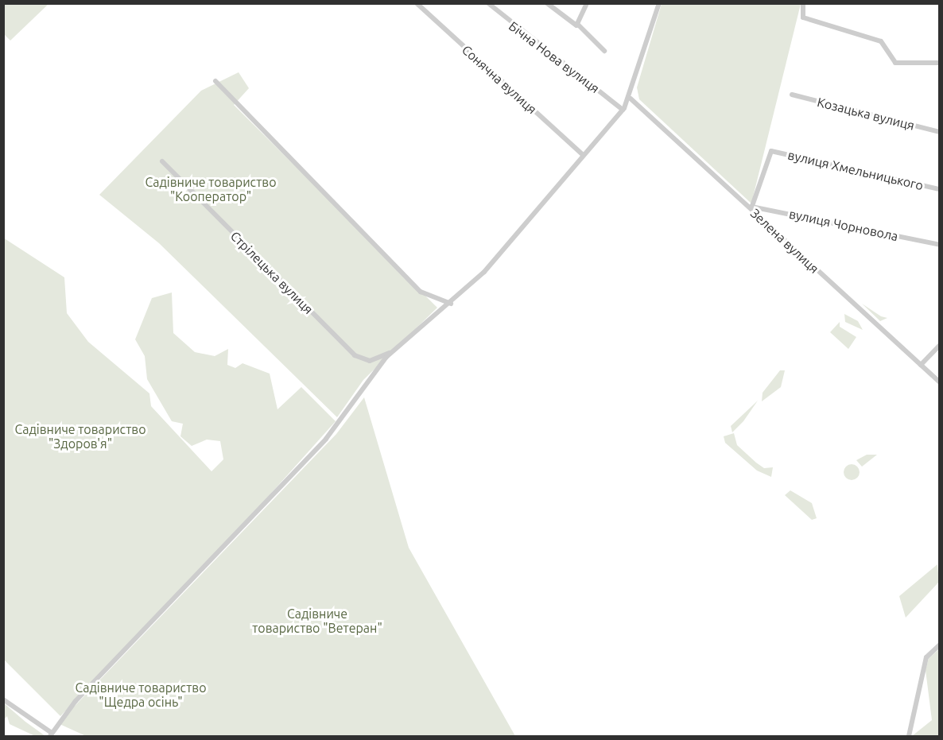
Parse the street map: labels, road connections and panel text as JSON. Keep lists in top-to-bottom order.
{
  "streets": {
    "street": [
      "Бічна Нова вулиця",
      "Сонячна вулиця",
      "Козацька вулиця",
      "вулиця Хмельницького",
      "вулиця Чорновола",
      "Зелена вулиця",
      "Стрілецька вулиця"
    ]
  },
  "crossings": [
    ["вулиця Хмельницького", "вулиця Чорновола"],
    ["вулиця Хмельницького", "Зелена вулиця"],
    ["вулиця Чорновола", "Зелена вулиця"]
  ],
  "parks": [
    "Садівниче товариство \"Кооператор\"",
    "Садівниче товариство \"Здоров'я\"",
    "Садівниче товариство \"Ветеран\"",
    "Садівниче товариство \"Щедра осінь\""
  ]
}
